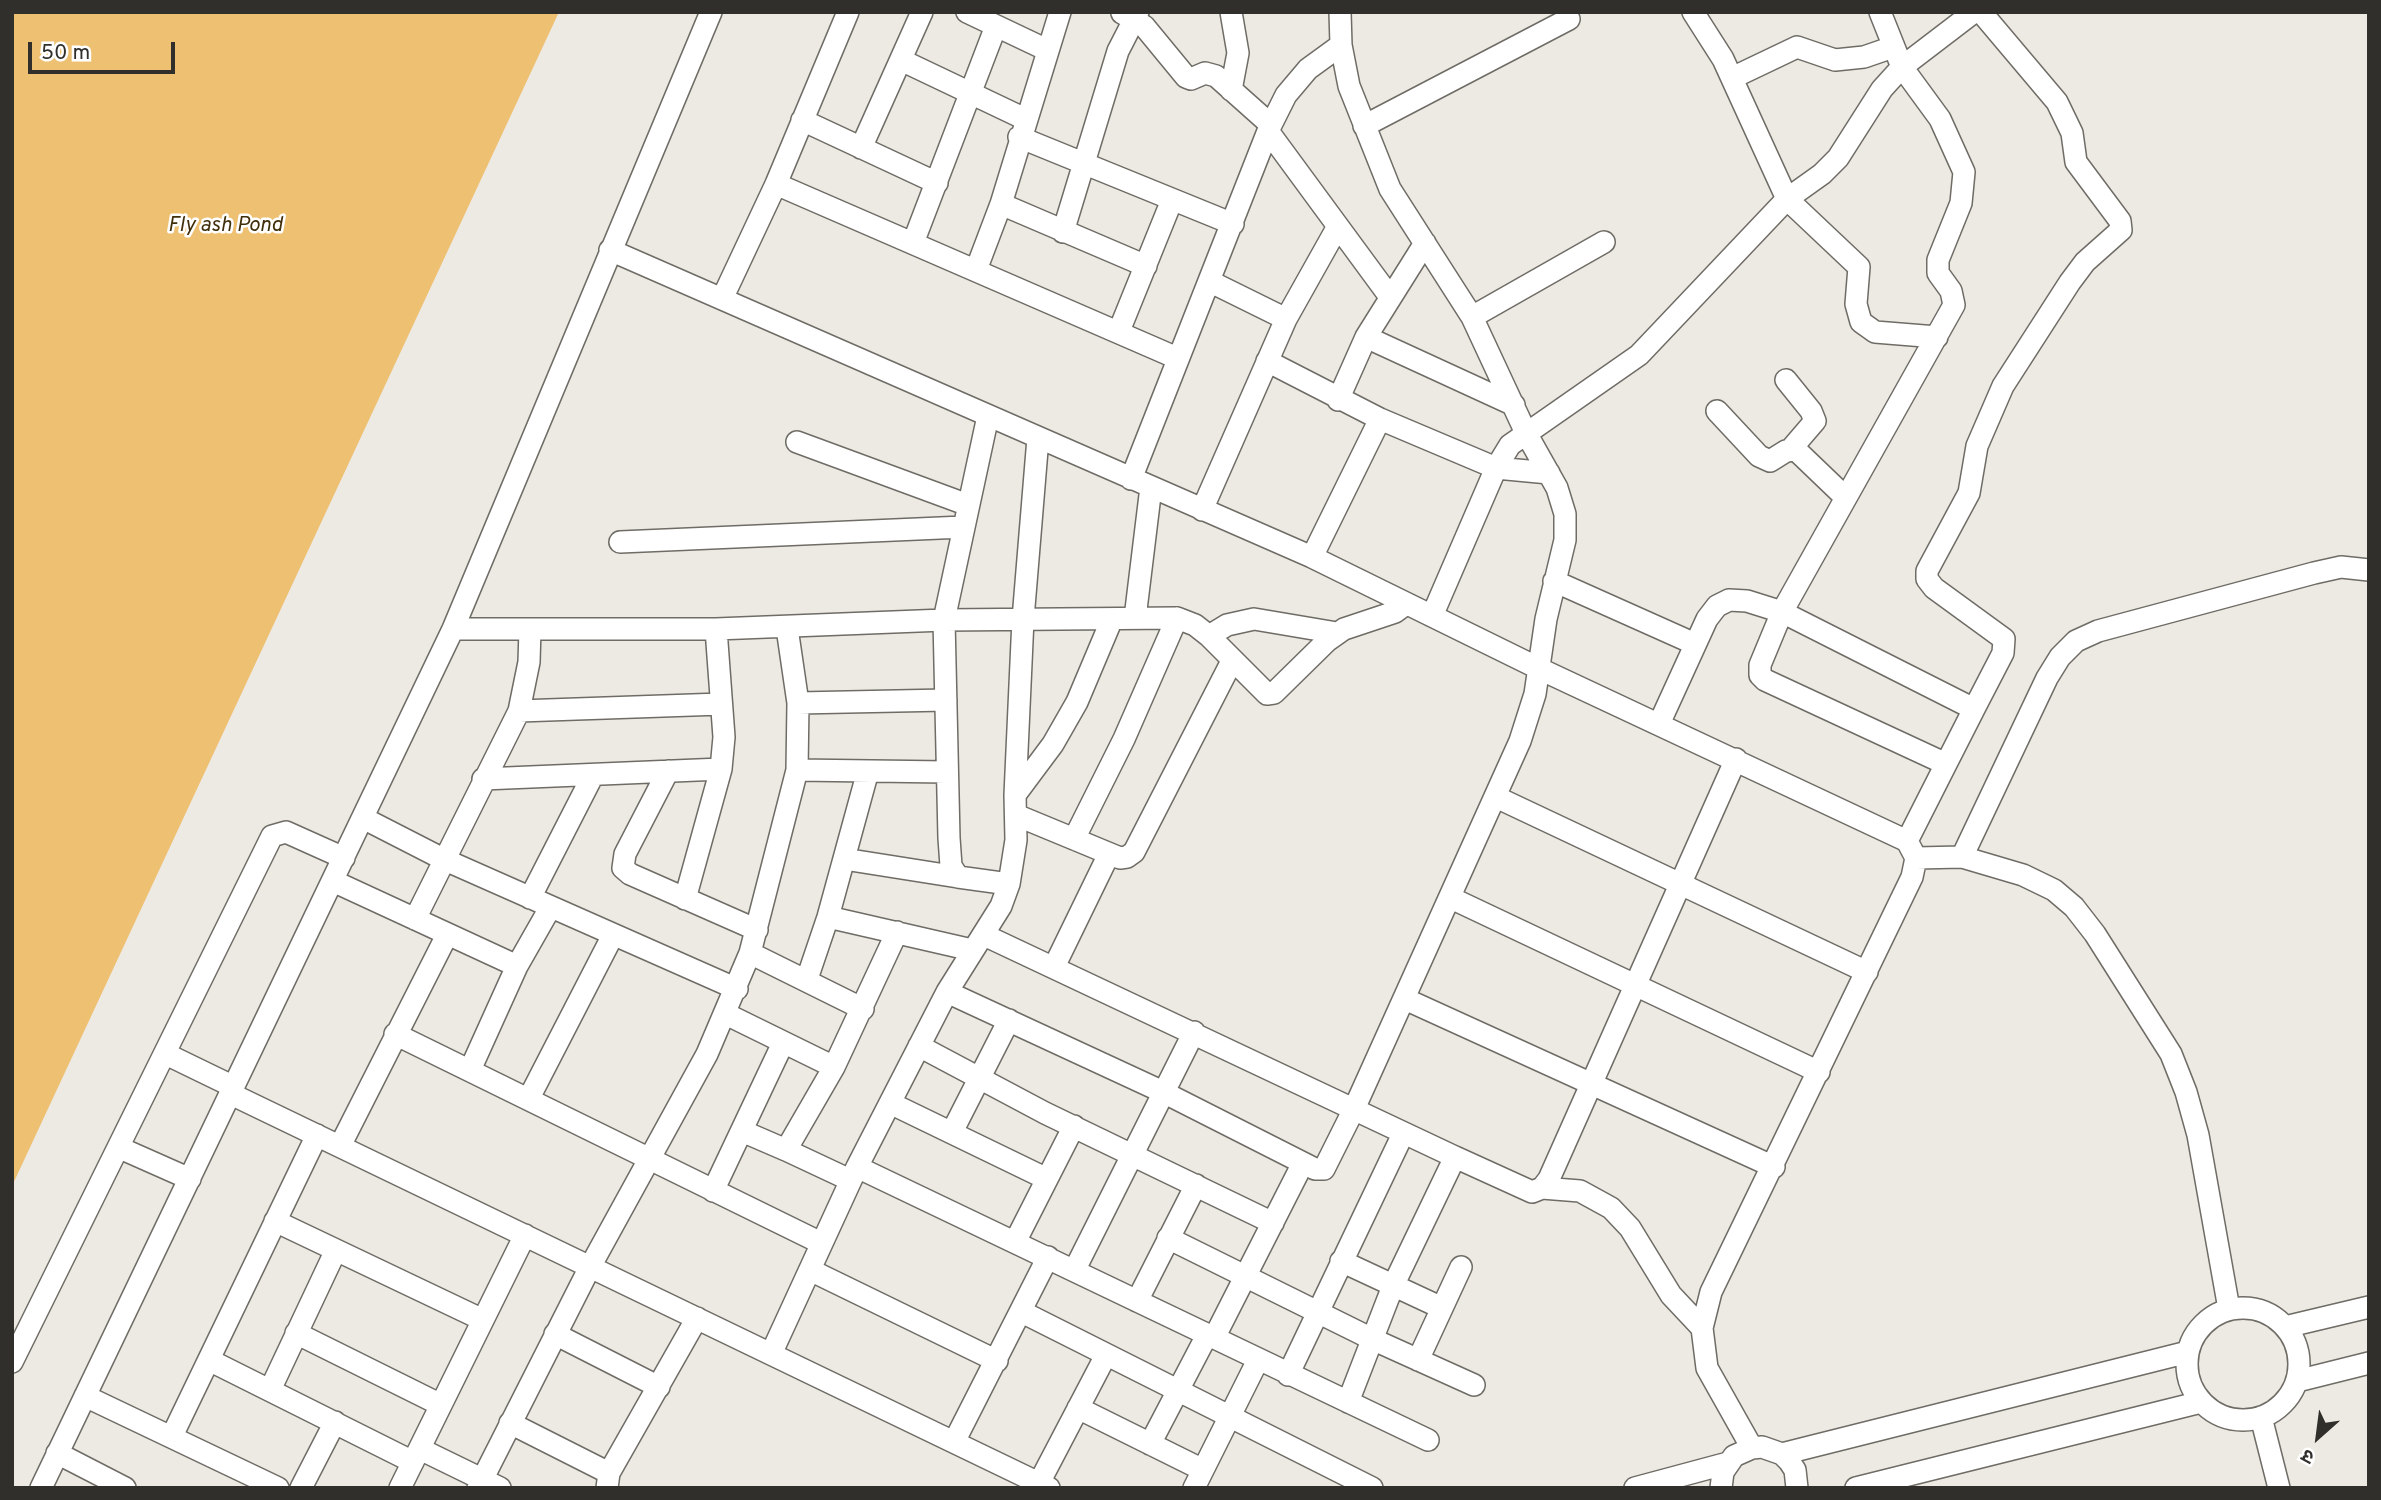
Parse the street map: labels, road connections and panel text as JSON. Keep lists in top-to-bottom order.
{
  "water": ["Fly ash Pond"],
  "scale_bar": "50 m",
  "north": "bottom left"
}
